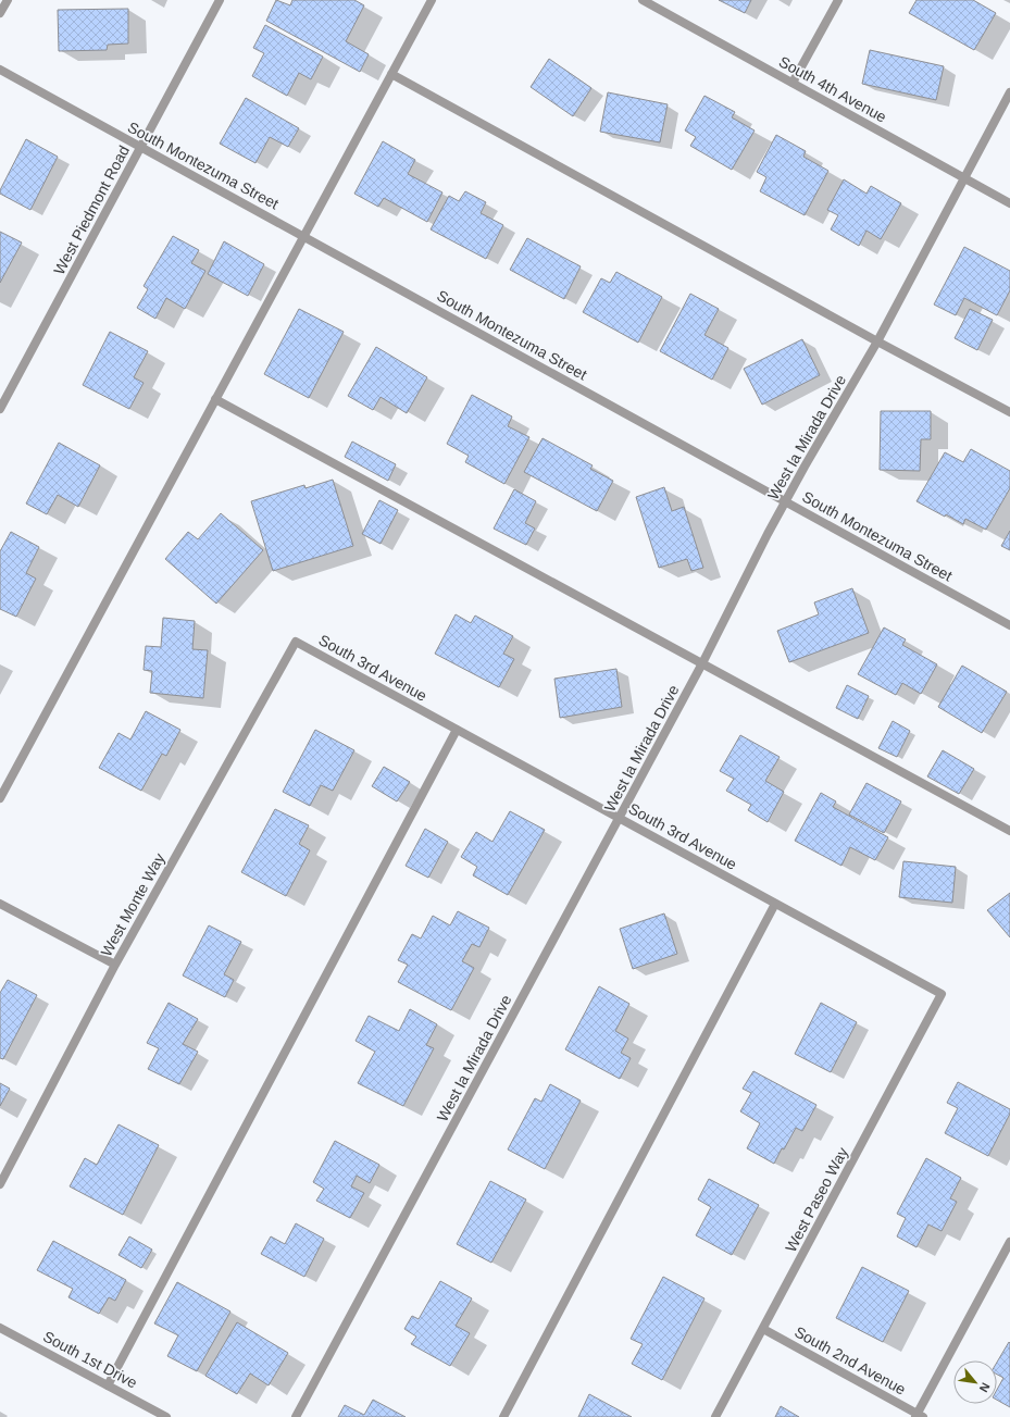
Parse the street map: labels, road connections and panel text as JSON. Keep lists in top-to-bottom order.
{
  "streets": {
    "street": [
      "South 4th Avenue",
      "South Montezuma Street",
      "West Piedmont Road",
      "West la Mirada Drive",
      "South 3rd Avenue",
      "West Monte Way",
      "West Paseo Way",
      "South 1st Drive",
      "South 2nd Avenue"
    ]
  },
  "crossings": [
    ["South 4th Avenue", "West la Mirada Drive"],
    ["South Montezuma Street", "West Piedmont Road"],
    ["South Montezuma Street", "West la Mirada Drive"],
    ["West la Mirada Drive", "South 3rd Avenue"],
    ["South 3rd Avenue", "West Monte Way"],
    ["South 3rd Avenue", "West Paseo Way"],
    ["West Paseo Way", "South 2nd Avenue"]
  ],
  "north": "bottom right"
}
